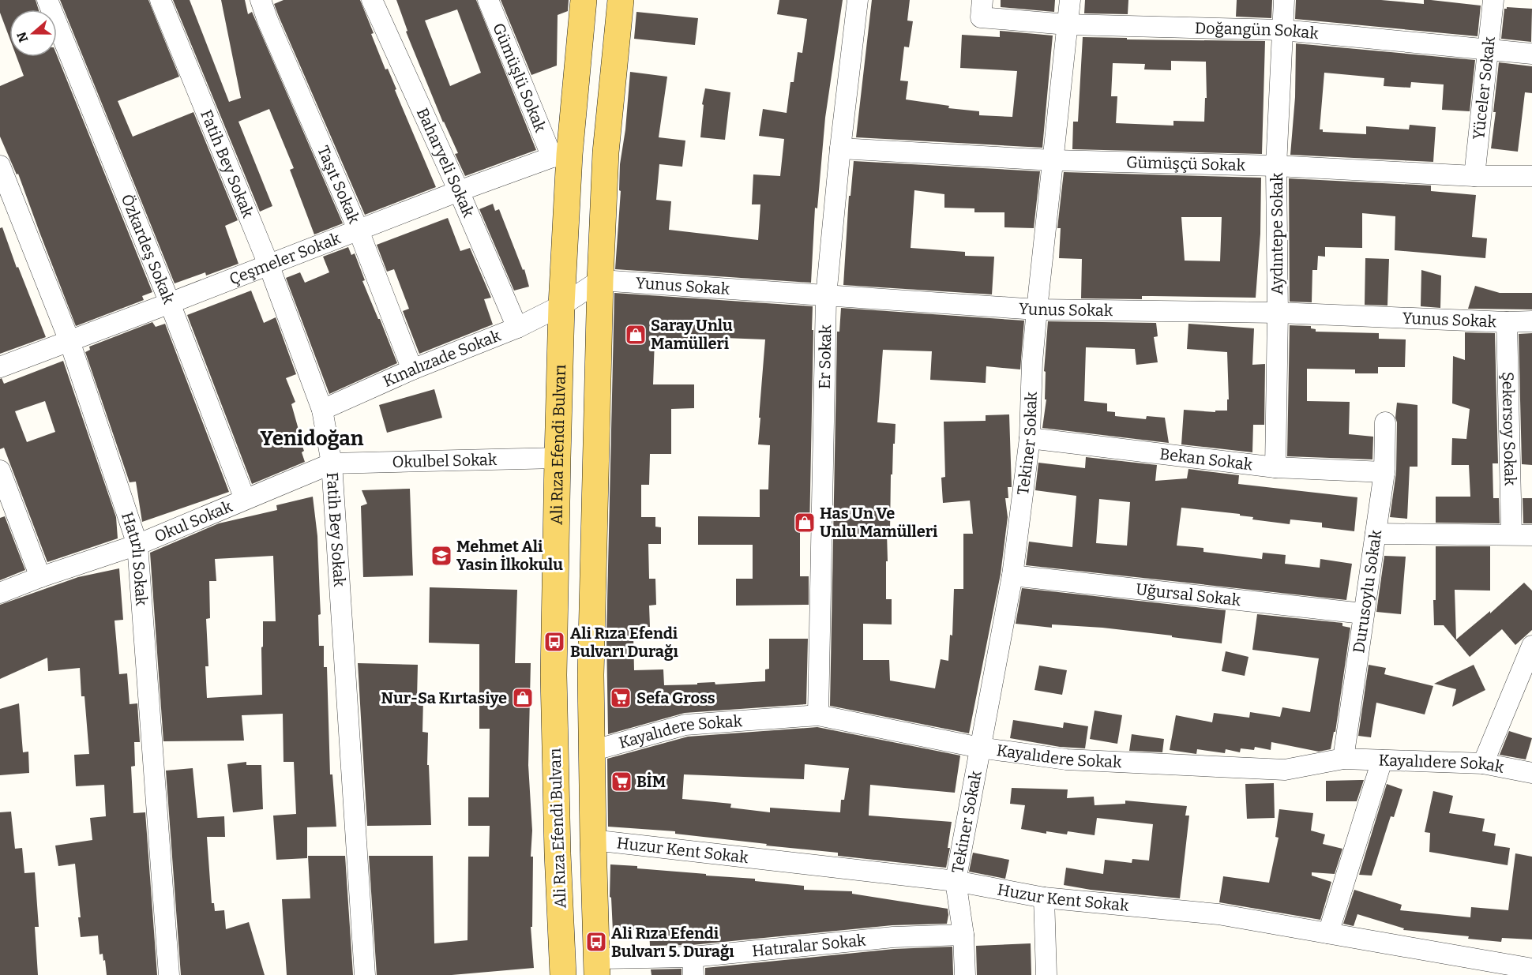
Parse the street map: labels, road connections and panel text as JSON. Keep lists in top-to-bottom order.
{
  "streets": {
    "main road": ["Ali Rıza Efendi Bulvarı"],
    "street": [
      "Doğangün Sokak",
      "Gümüşlü Sokak",
      "Yüceler Sokak",
      "Fatih Bey Sokak",
      "Baharyeli Sokak",
      "Gümüşçü Sokak",
      "Taşıt Sokak",
      "Aydıntepe Sokak",
      "Özkardeş Sokak",
      "Çeşmeler Sokak",
      "Yunus Sokak",
      "Er Sokak",
      "Kınalızade Sokak",
      "Şekersoy Sokak",
      "Tekiner Sokak",
      "Bekan Sokak",
      "Okulbel Sokak",
      "Okul Sokak",
      "Hatırlı Sokak",
      "Durusoylu Sokak",
      "Uğursal Sokak",
      "Kayalıdere Sokak",
      "Huzur Kent Sokak",
      "Hatıralar Sokak"
    ]
  },
  "crossings": [
    ["Doğangün Sokak", "Yüceler Sokak"],
    ["Doğangün Sokak", "Aydıntepe Sokak"],
    ["Doğangün Sokak", "Tekiner Sokak"],
    ["Gümüşlü Sokak", "Çeşmeler Sokak"],
    ["Gümüşlü Sokak", "Ali Rıza Efendi Bulvarı"],
    ["Yüceler Sokak", "Gümüşçü Sokak"],
    ["Fatih Bey Sokak", "Çeşmeler Sokak"],
    ["Fatih Bey Sokak", "Kınalızade Sokak"],
    ["Fatih Bey Sokak", "Okulbel Sokak"],
    ["Fatih Bey Sokak", "Okul Sokak"],
    ["Baharyeli Sokak", "Çeşmeler Sokak"],
    ["Baharyeli Sokak", "Kınalızade Sokak"],
    ["Gümüşçü Sokak", "Aydıntepe Sokak"],
    ["Gümüşçü Sokak", "Er Sokak"],
    ["Gümüşçü Sokak", "Tekiner Sokak"],
    ["Taşıt Sokak", "Çeşmeler Sokak"],
    ["Taşıt Sokak", "Kınalızade Sokak"],
    ["Aydıntepe Sokak", "Yunus Sokak"],
    ["Aydıntepe Sokak", "Bekan Sokak"],
    ["Özkardeş Sokak", "Çeşmeler Sokak"],
    ["Özkardeş Sokak", "Okul Sokak"],
    ["Çeşmeler Sokak", "Ali Rıza Efendi Bulvarı"],
    ["Çeşmeler Sokak", "Hatırlı Sokak"],
    ["Yunus Sokak", "Er Sokak"],
    ["Yunus Sokak", "Kınalızade Sokak"],
    ["Yunus Sokak", "Şekersoy Sokak"],
    ["Yunus Sokak", "Tekiner Sokak"],
    ["Er Sokak", "Kayalıdere Sokak"],
    ["Kınalızade Sokak", "Ali Rıza Efendi Bulvarı"],
    ["Tekiner Sokak", "Bekan Sokak"],
    ["Tekiner Sokak", "Uğursal Sokak"],
    ["Tekiner Sokak", "Kayalıdere Sokak"],
    ["Tekiner Sokak", "Huzur Kent Sokak"],
    ["Tekiner Sokak", "Hatıralar Sokak"],
    ["Ali Rıza Efendi Bulvarı", "Okulbel Sokak"],
    ["Bekan Sokak", "Durusoylu Sokak"],
    ["Okulbel Sokak", "Okul Sokak"],
    ["Okul Sokak", "Hatırlı Sokak"],
    ["Durusoylu Sokak", "Uğursal Sokak"],
    ["Durusoylu Sokak", "Kayalıdere Sokak"]
  ],
  "districts": ["Yenidoğan"],
  "places": {
    "shop": ["Saray Unlu Mamülleri", "Has Un Ve Unlu Mamülleri", "Nur-Sa Kırtasiye"],
    "school or university": ["Mehmet Ali Yasin İlkokulu"],
    "bus stop": ["Ali Rıza Efendi Bulvarı Durağı", "Ali Rıza Efendi Bulvarı 5. Durağı"],
    "supermarket": ["Sefa Gross", "BİM"]
  },
  "north": "left"
}
